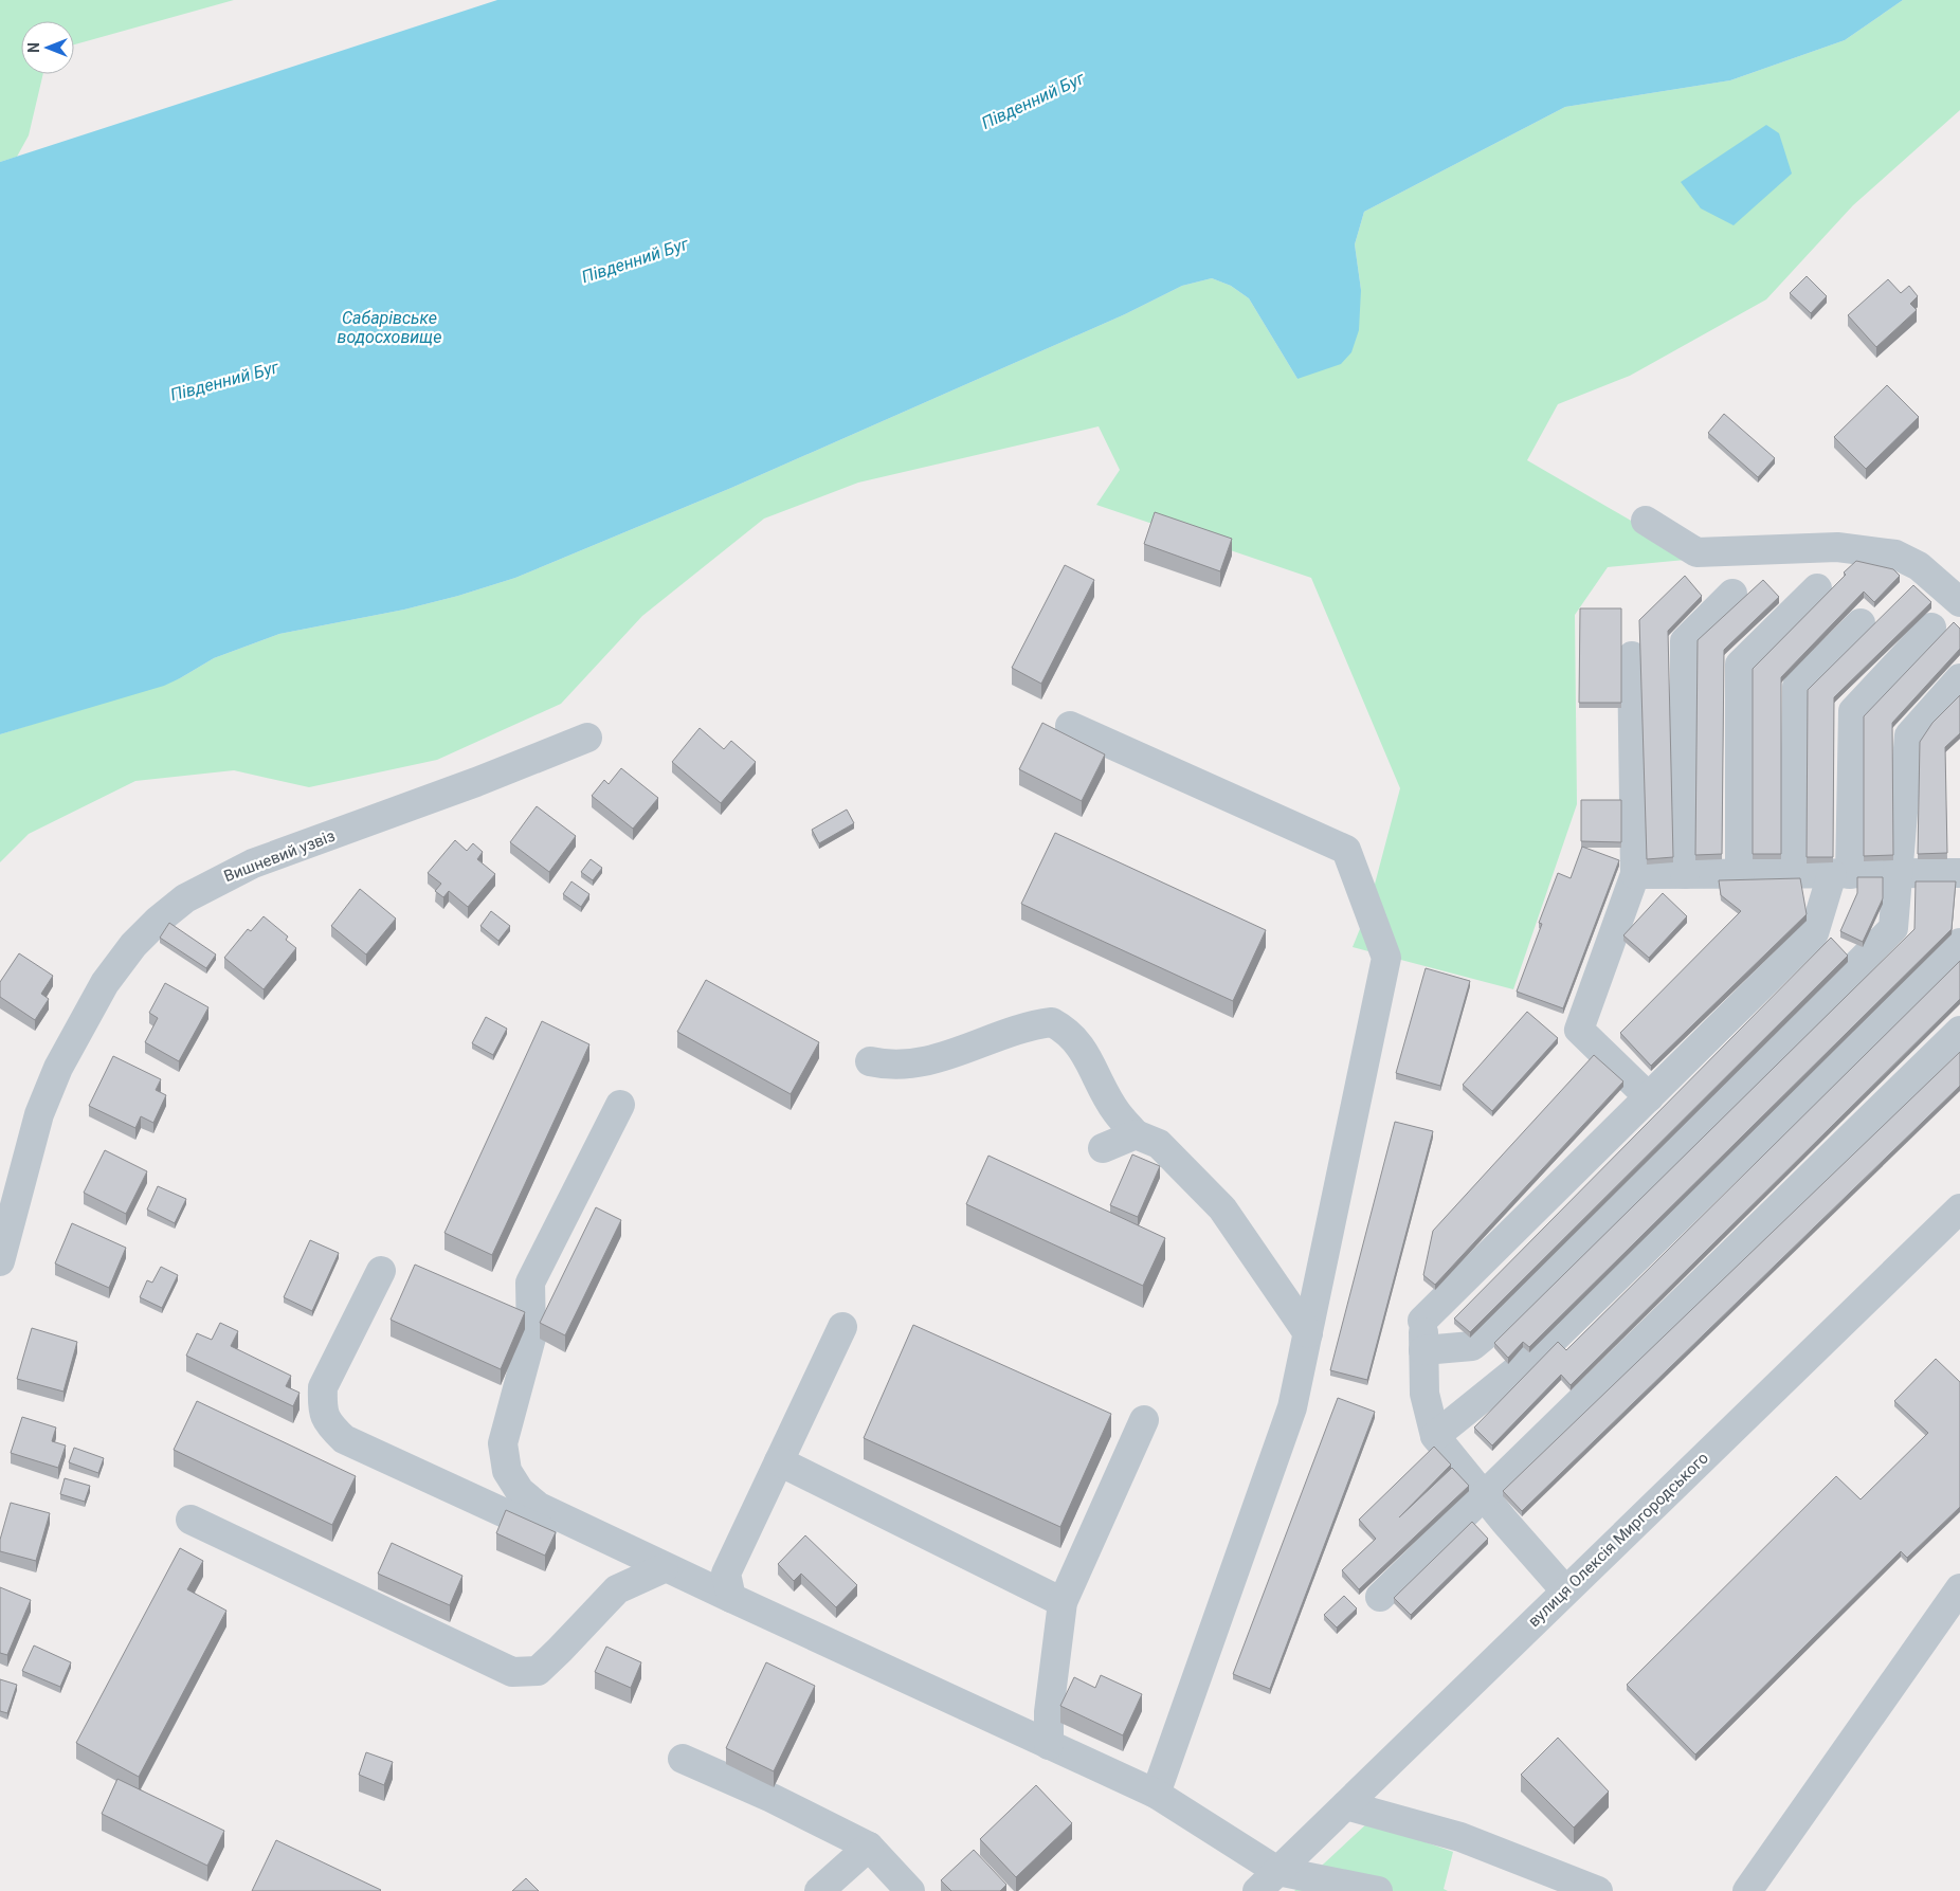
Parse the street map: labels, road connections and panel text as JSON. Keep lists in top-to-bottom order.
{
  "streets": {
    "street": ["Вишневий узвіз", "вулиця Олексія Миргородського"]
  },
  "water": ["Південний Буг", "Сабарівське водосховище"],
  "north": "left"
}
